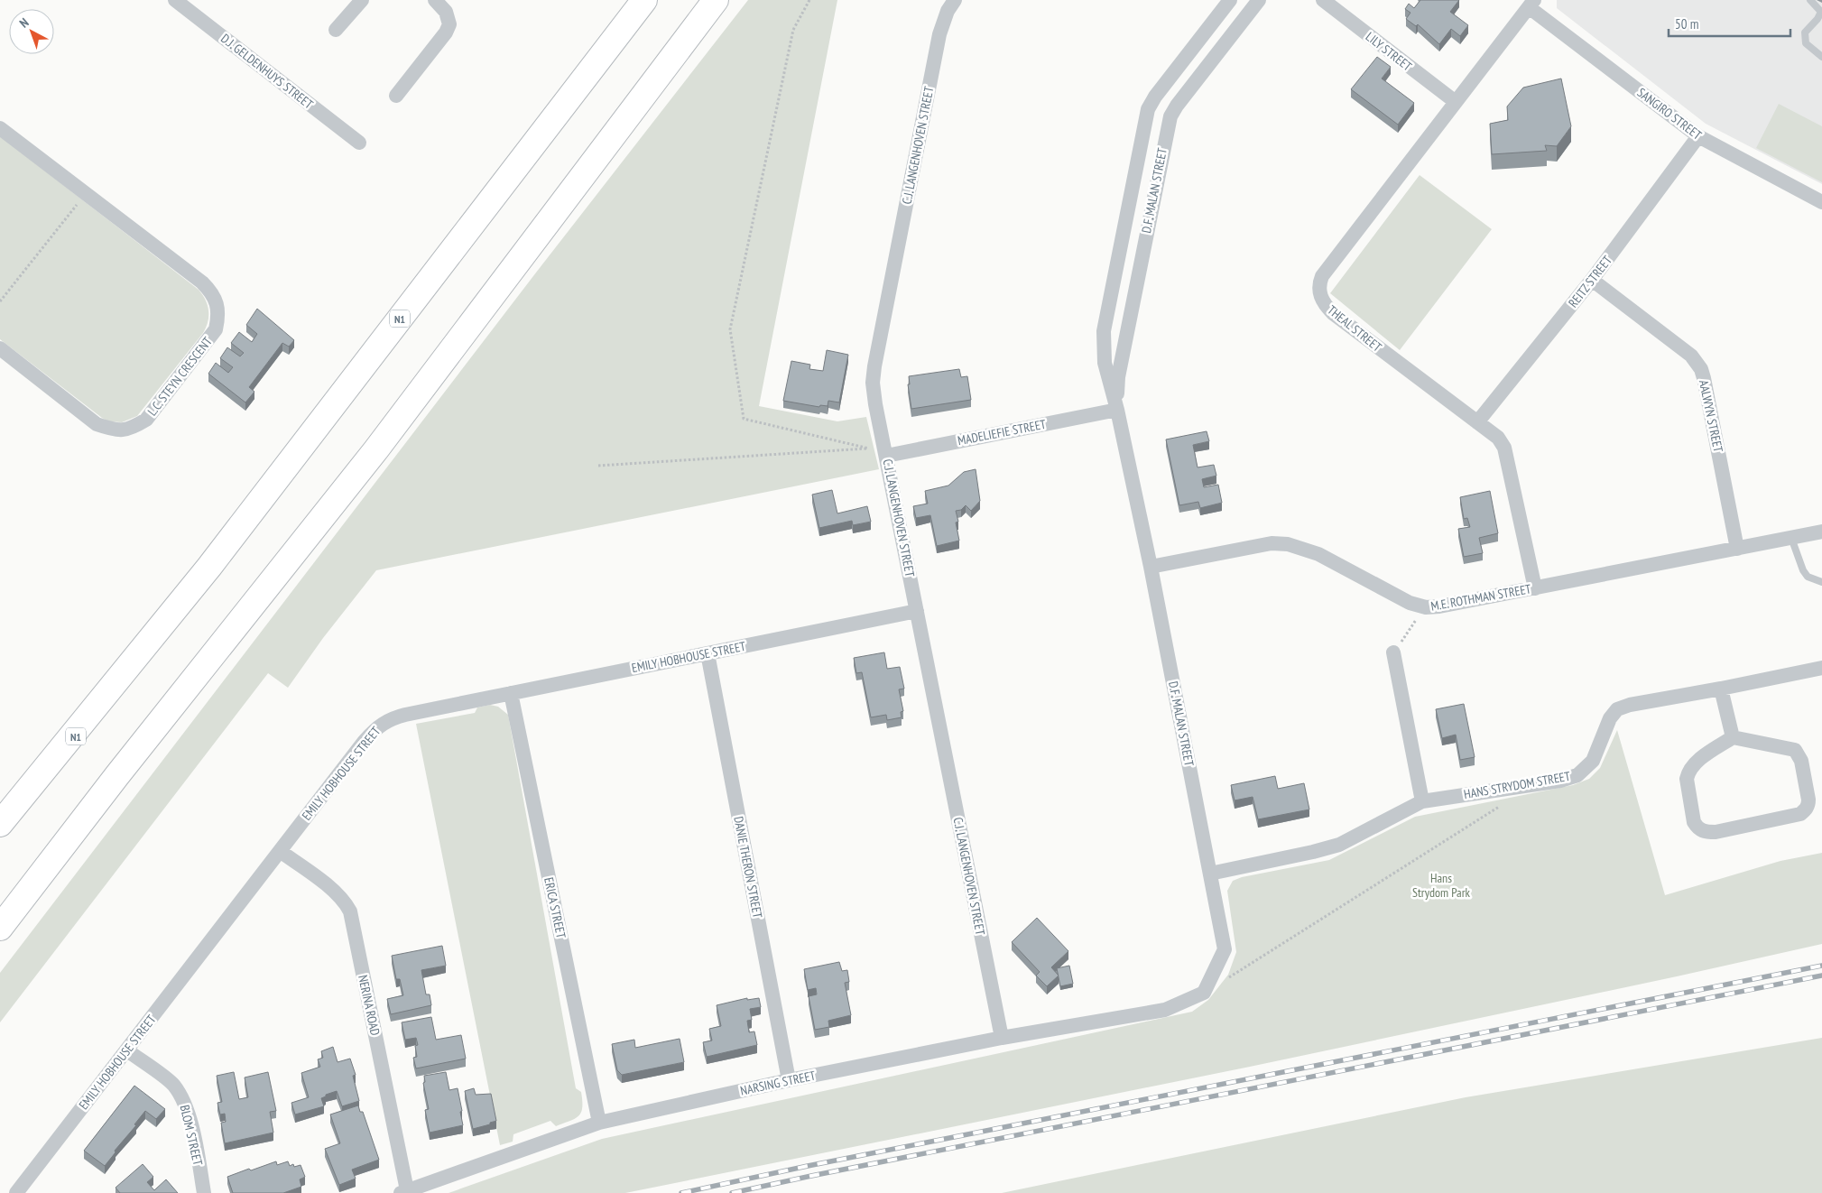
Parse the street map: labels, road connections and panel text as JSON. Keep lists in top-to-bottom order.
{
  "streets": {
    "highway": ["N1"],
    "street": [
      "LILY STREET",
      "D.J. GELDENHUYS STREET",
      "SANGIRO STREET",
      "C.J. LANGENHOVEN STREET",
      "D.F. MALAN STREET",
      "REITZ STREET",
      "THEAL STREET",
      "L.C. STEYN CRESCENT",
      "AALWYN STREET",
      "MADELIEFIE STREET",
      "M.E. ROTHMAN STREET",
      "EMILY HOBHOUSE STREET",
      "HANS STRYDOM STREET",
      "DANIE THERON STREET",
      "ERICA STREET",
      "NERINA ROAD",
      "NARSING STREET",
      "BLOM STREET"
    ]
  },
  "crossings": [
    ["LILY STREET", "THEAL STREET"],
    ["SANGIRO STREET", "REITZ STREET"],
    ["SANGIRO STREET", "THEAL STREET"],
    ["C.J. LANGENHOVEN STREET", "MADELIEFIE STREET"],
    ["C.J. LANGENHOVEN STREET", "EMILY HOBHOUSE STREET"],
    ["C.J. LANGENHOVEN STREET", "NARSING STREET"],
    ["D.F. MALAN STREET", "MADELIEFIE STREET"],
    ["D.F. MALAN STREET", "M.E. ROTHMAN STREET"],
    ["D.F. MALAN STREET", "HANS STRYDOM STREET"],
    ["D.F. MALAN STREET", "NARSING STREET"],
    ["REITZ STREET", "THEAL STREET"],
    ["REITZ STREET", "AALWYN STREET"],
    ["THEAL STREET", "M.E. ROTHMAN STREET"],
    ["AALWYN STREET", "M.E. ROTHMAN STREET"],
    ["EMILY HOBHOUSE STREET", "DANIE THERON STREET"],
    ["EMILY HOBHOUSE STREET", "ERICA STREET"],
    ["EMILY HOBHOUSE STREET", "NERINA ROAD"],
    ["EMILY HOBHOUSE STREET", "BLOM STREET"],
    ["DANIE THERON STREET", "NARSING STREET"],
    ["ERICA STREET", "NARSING STREET"],
    ["NERINA ROAD", "NARSING STREET"]
  ],
  "parks": ["Hans Strydom Park"],
  "scale_bar": "50 m",
  "north": "top left"
}
